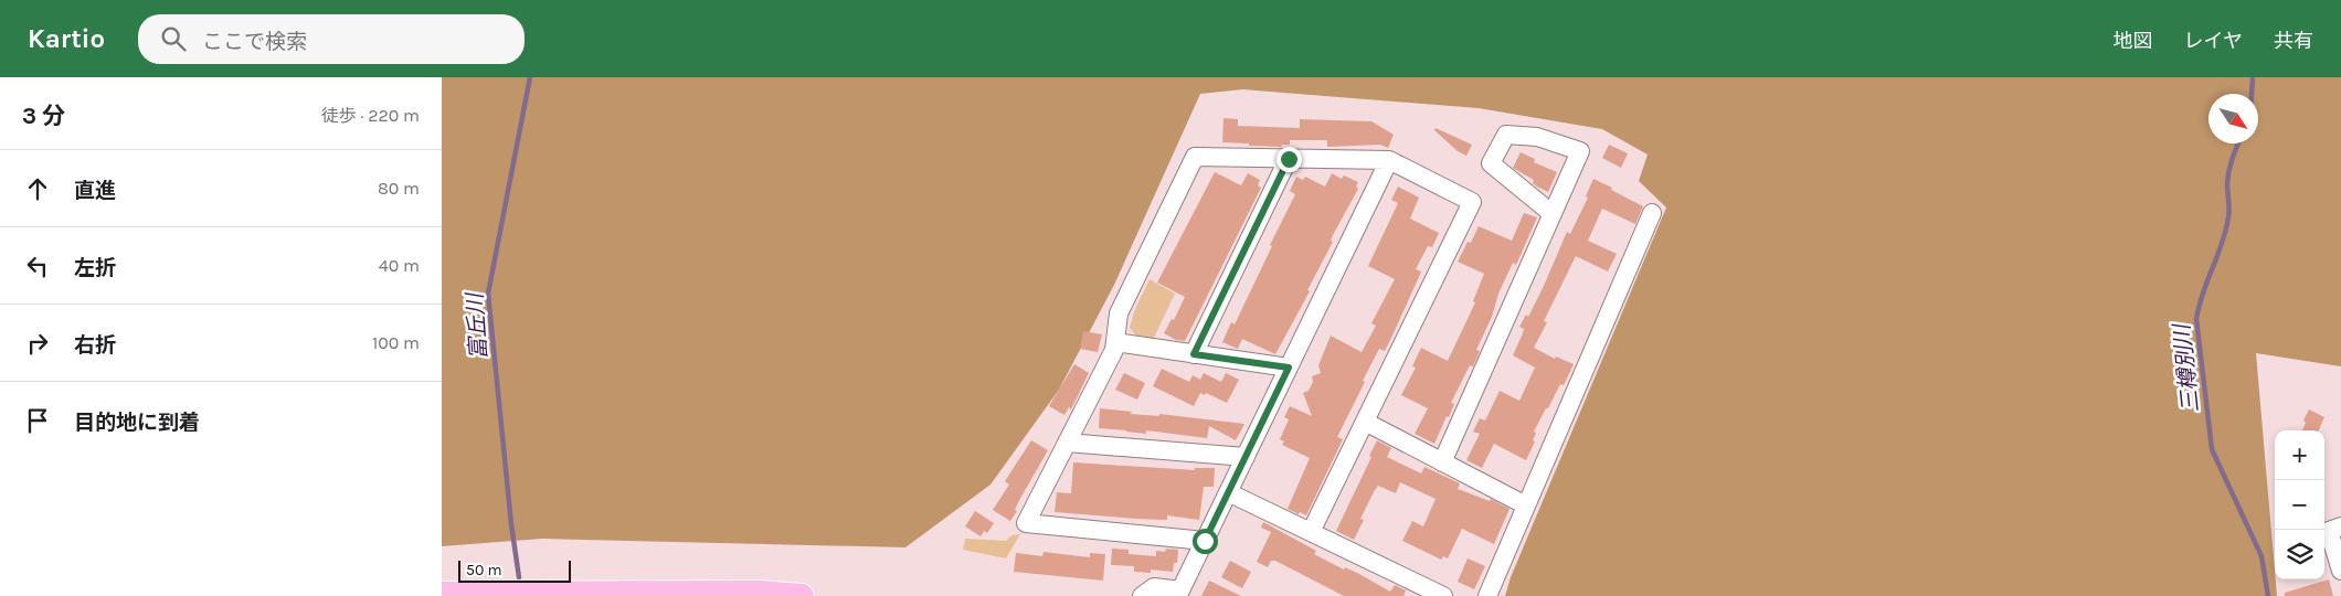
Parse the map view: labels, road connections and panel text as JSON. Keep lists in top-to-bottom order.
{
  "water": ["富丘川", "三樽別川"],
  "scale_bar": "50 m",
  "north": "bottom right",
  "page": {
    "header": "Kartio",
    "search": "ここで検索",
    "nav": ["地図", "レイヤ", "共有"],
    "heading": ["3 分", "徒歩 · 220 m"],
    "list": [
      ["直進", "80 m"],
      ["左折", "40 m"],
      ["右折", "100 m"],
      "目的地に到着"
    ],
    "map_buttons": ["+", "−"],
    "scale": "50 m"
  }
}
